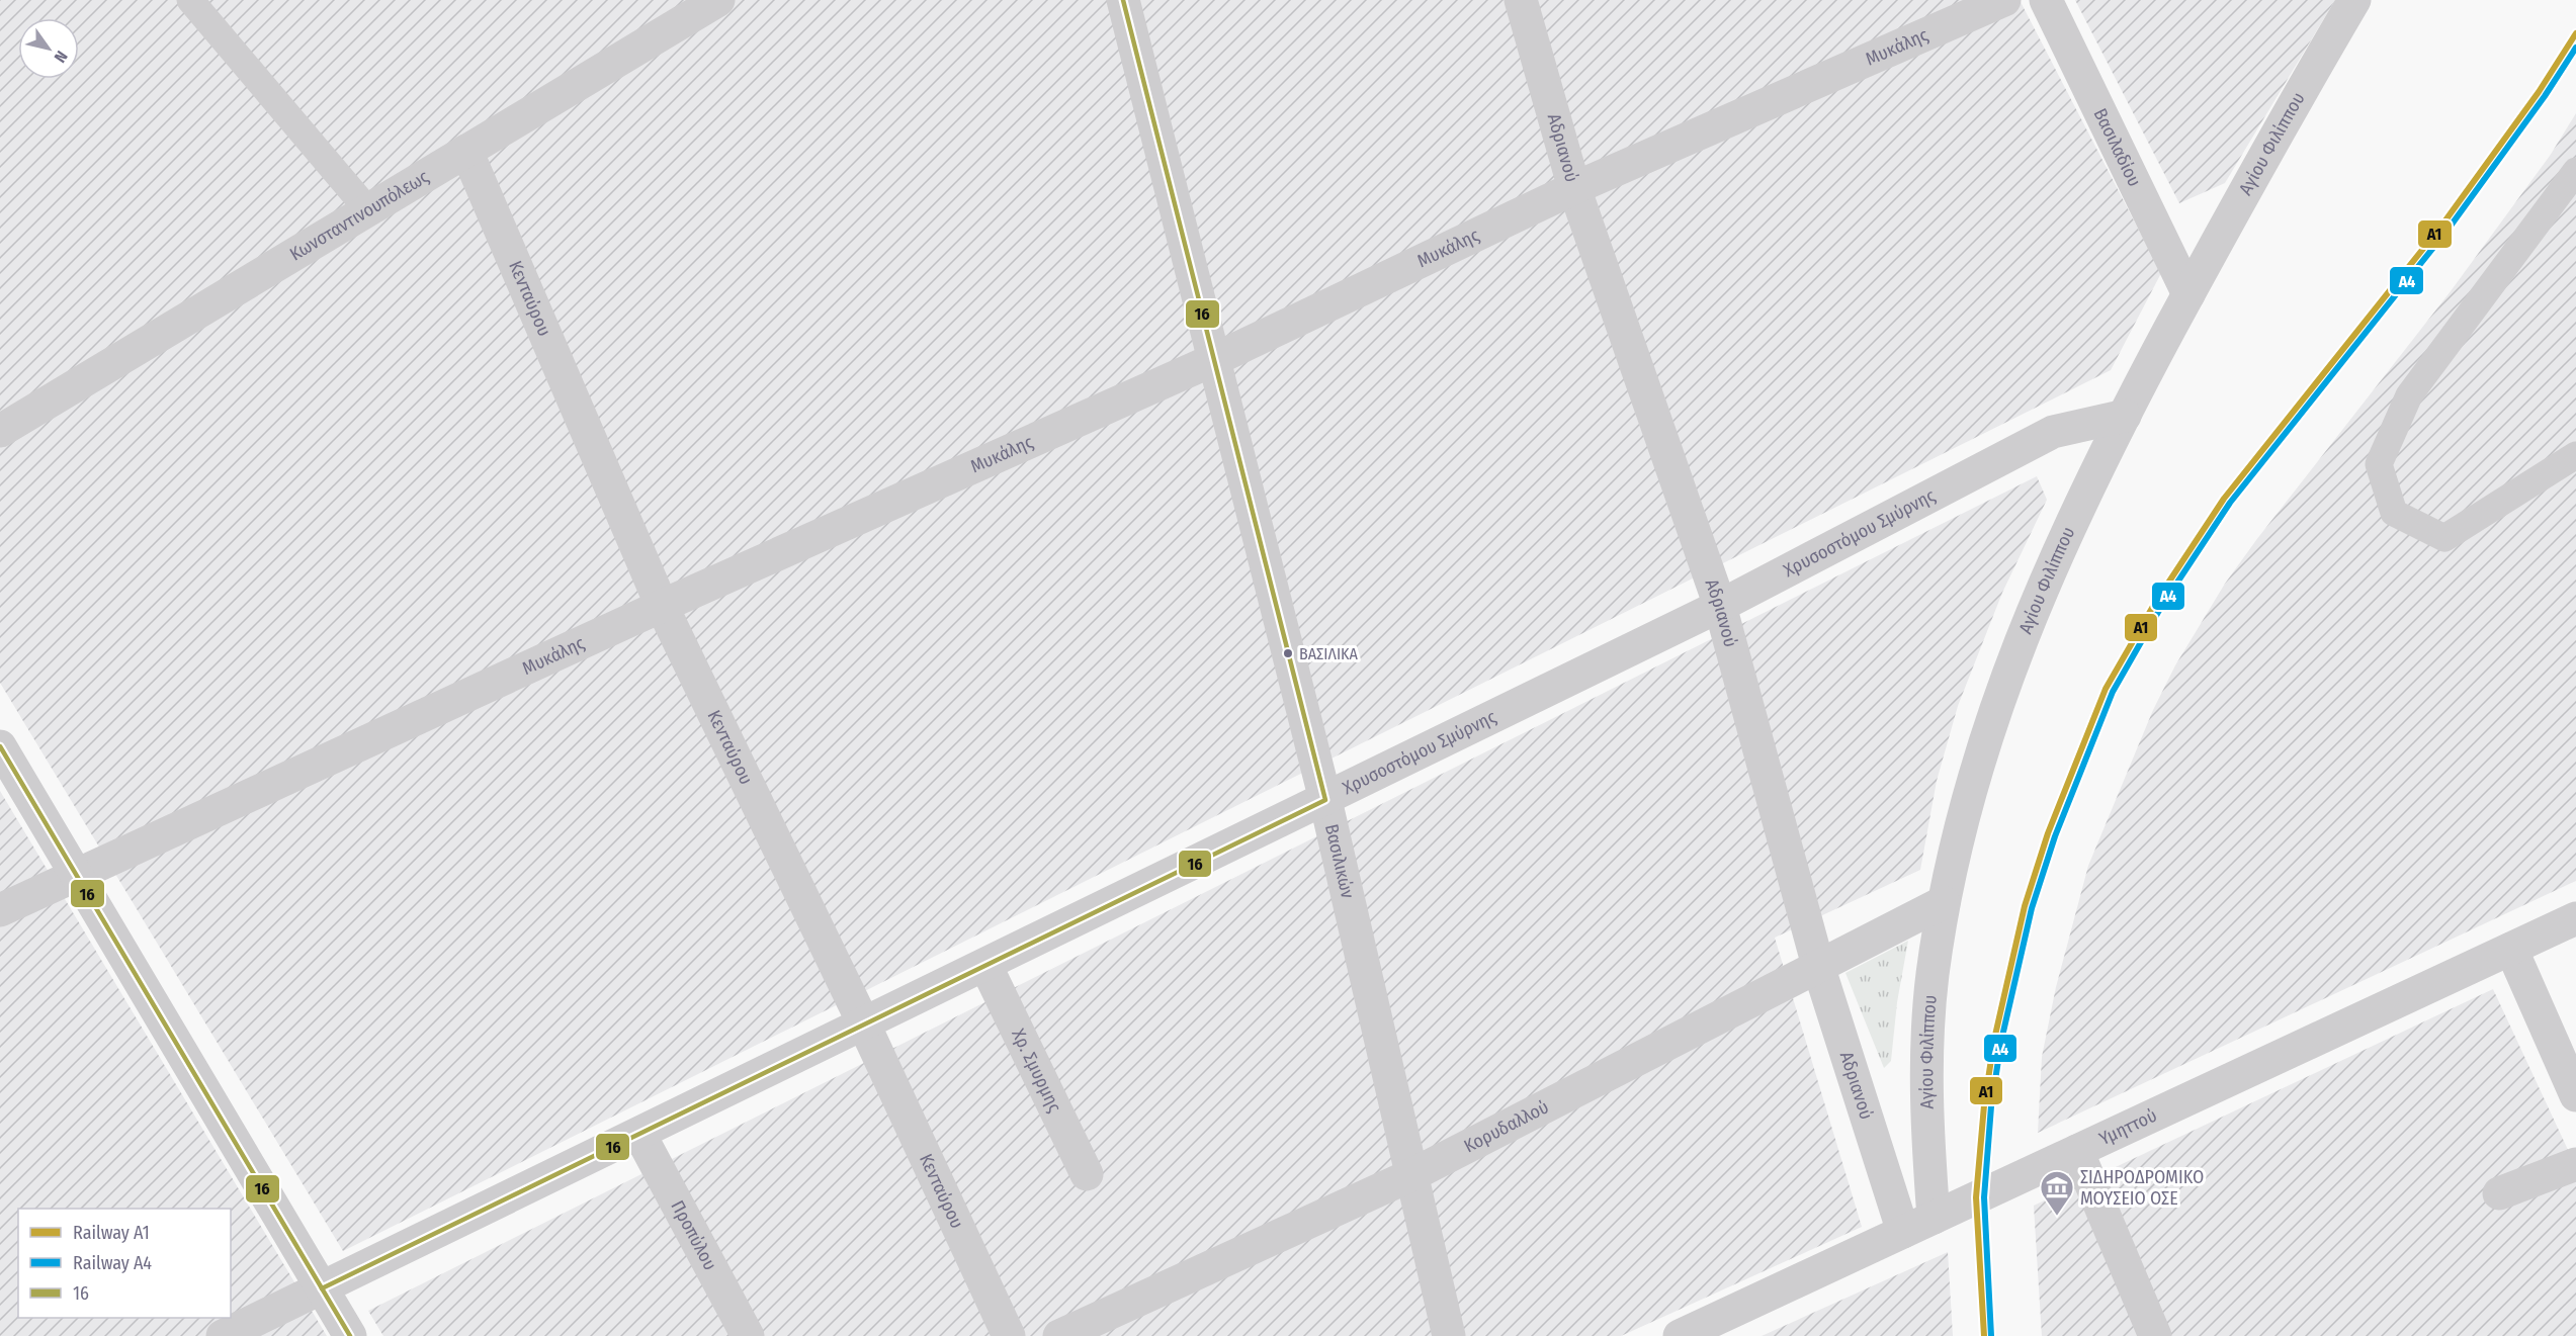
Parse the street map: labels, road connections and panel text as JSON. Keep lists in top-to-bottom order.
{
  "streets": {
    "street": [
      "Μυκάλης",
      "Αγίου Φιλίππου",
      "Βασιλαδίου",
      "Αδριανού",
      "Κωνσταντινουπόλεως",
      "Κενταύρου",
      "Χρυσοστόμου Σμύρνης",
      "Βασιλικών",
      "Χρ. Σμυρμης",
      "Κορυδαλλού",
      "Υμηττού",
      "Προπύλου"
    ]
  },
  "crossings": [
    ["Μυκάλης", "Αδριανού"],
    ["Μυκάλης", "Κενταύρου"],
    ["Μυκάλης", "Βασιλικών"],
    ["Αγίου Φιλίππου", "Βασιλαδίου"],
    ["Αγίου Φιλίππου", "Χρυσοστόμου Σμύρνης"],
    ["Αγίου Φιλίππου", "Κορυδαλλού"],
    ["Αγίου Φιλίππου", "Υμηττού"],
    ["Αδριανού", "Χρυσοστόμου Σμύρνης"],
    ["Αδριανού", "Κορυδαλλού"],
    ["Αδριανού", "Υμηττού"],
    ["Κωνσταντινουπόλεως", "Κενταύρου"],
    ["Κενταύρου", "Χρυσοστόμου Σμύρνης"],
    ["Χρυσοστόμου Σμύρνης", "Βασιλικών"],
    ["Χρυσοστόμου Σμύρνης", "Χρ. Σμυρμης"],
    ["Χρυσοστόμου Σμύρνης", "Προπύλου"],
    ["Βασιλικών", "Κορυδαλλού"]
  ],
  "places": {
    "other": ["ΒΑΣΙΛΙΚΑ"],
    "museum": ["ΣΙΔΗΡΟΔΡΟΜΙΚΟ ΜΟΥΣΕΙΟ ΟΣΕ"]
  },
  "lines": ["transit line 16", "rail line A1", "rail line A4"],
  "legend": ["Railway A1", "Railway A4", "16"],
  "north": "bottom right"
}
